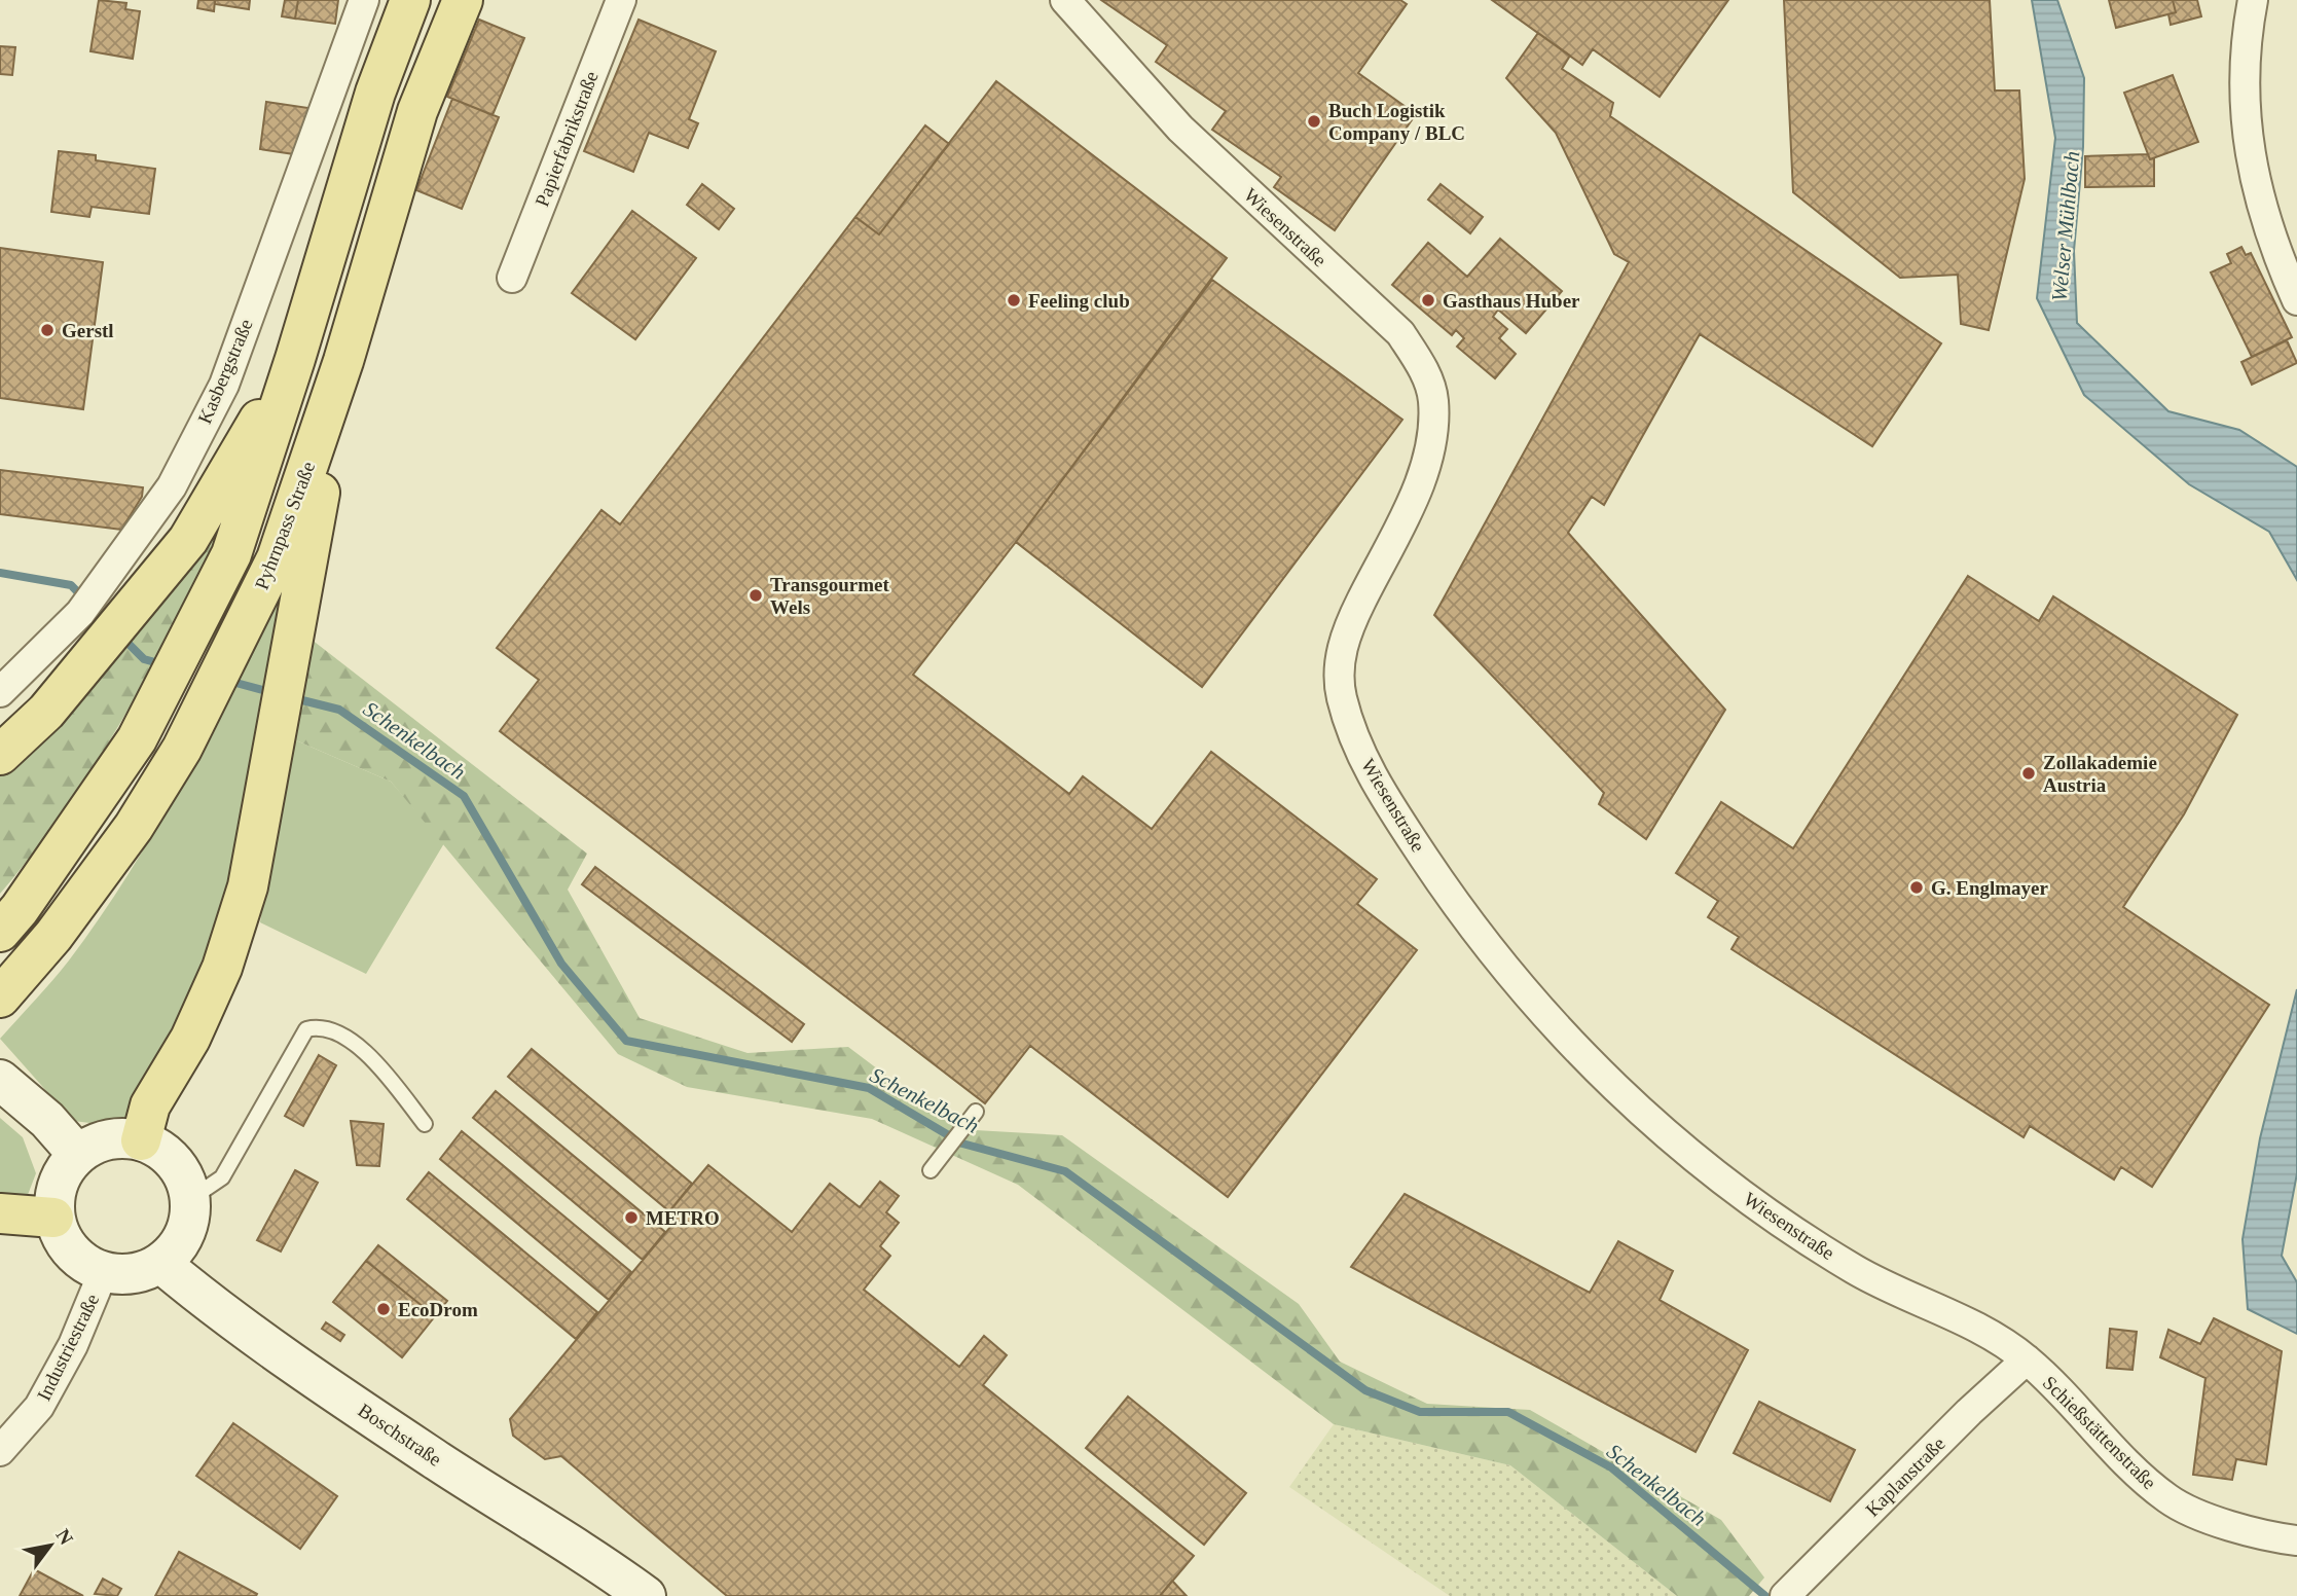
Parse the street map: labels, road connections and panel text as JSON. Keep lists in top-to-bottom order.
{
  "streets": {
    "main road": ["Pyhrnpass Straße", "Boschstraße"],
    "street": [
      "Papierfabrikstraße",
      "Wiesenstraße",
      "Kasbergstraße",
      "Industriestraße",
      "Schießstättenstraße",
      "Kaplanstraße"
    ]
  },
  "crossings": [
    ["Wiesenstraße", "Schießstättenstraße"],
    ["Wiesenstraße", "Kaplanstraße"],
    ["Industriestraße", "Boschstraße"],
    ["Schießstättenstraße", "Kaplanstraße"]
  ],
  "water": ["Welser Mühlbach", "Schenkelbach"],
  "places": [
    "Buch Logistik Company / BLC",
    "Feeling club",
    "Gasthaus Huber",
    "Gerstl",
    "Transgourmet Wels",
    "Zollakademie Austria",
    "G. Englmayer",
    "METRO",
    "EcoDrom"
  ],
  "north": "top right"
}
